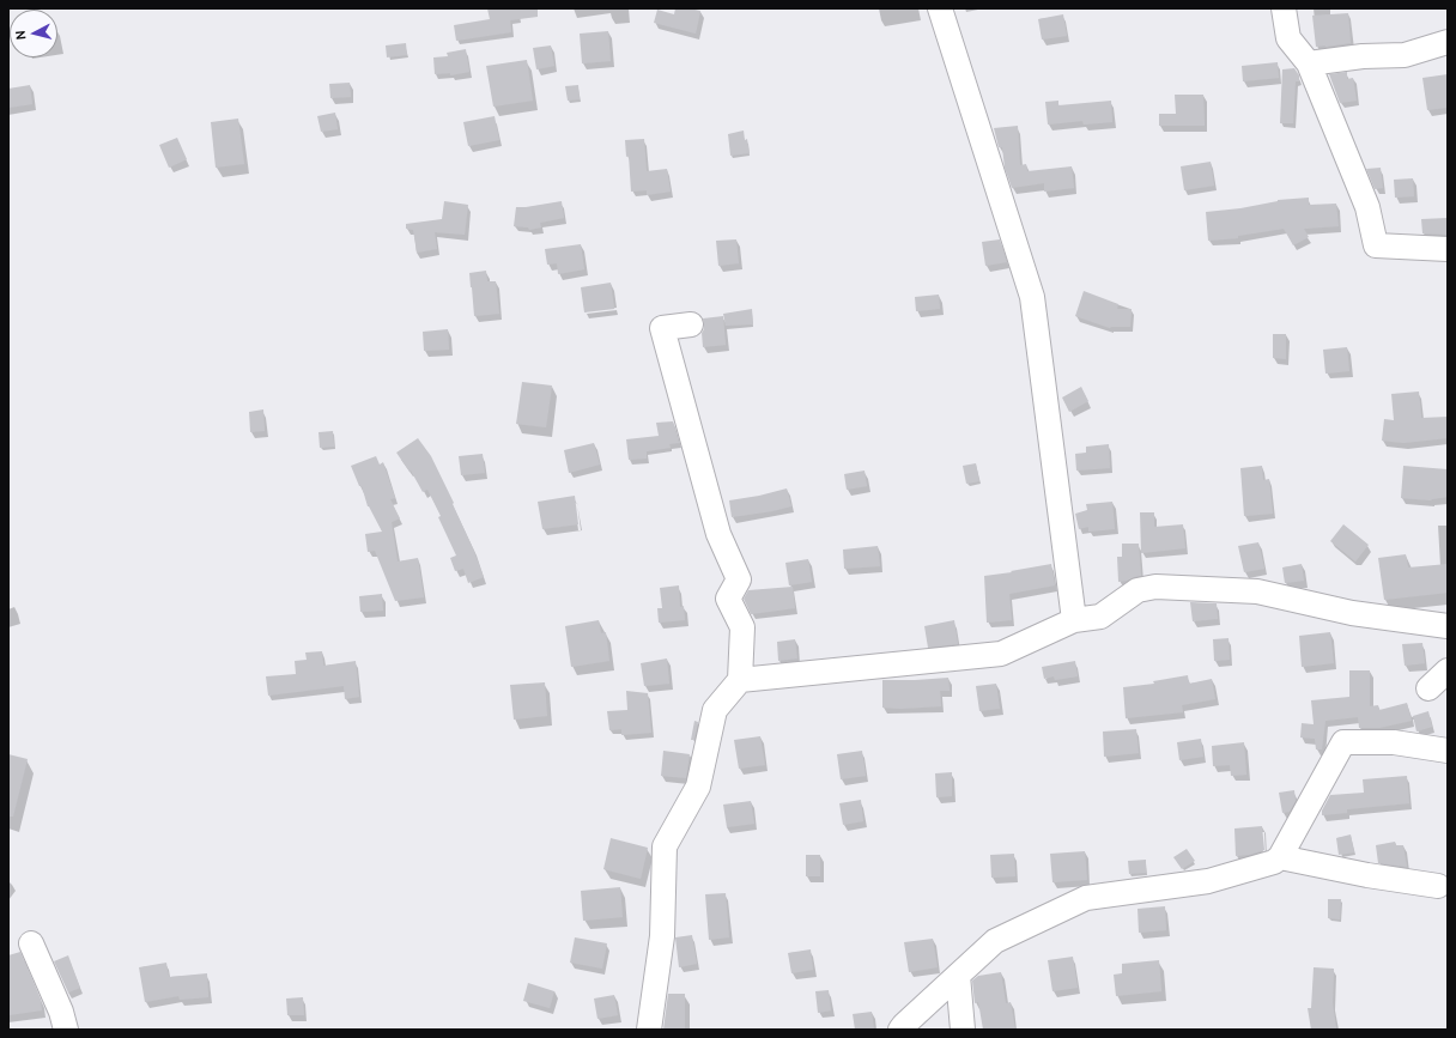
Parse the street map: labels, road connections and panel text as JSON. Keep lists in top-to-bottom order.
{
  "north": "left"
}
